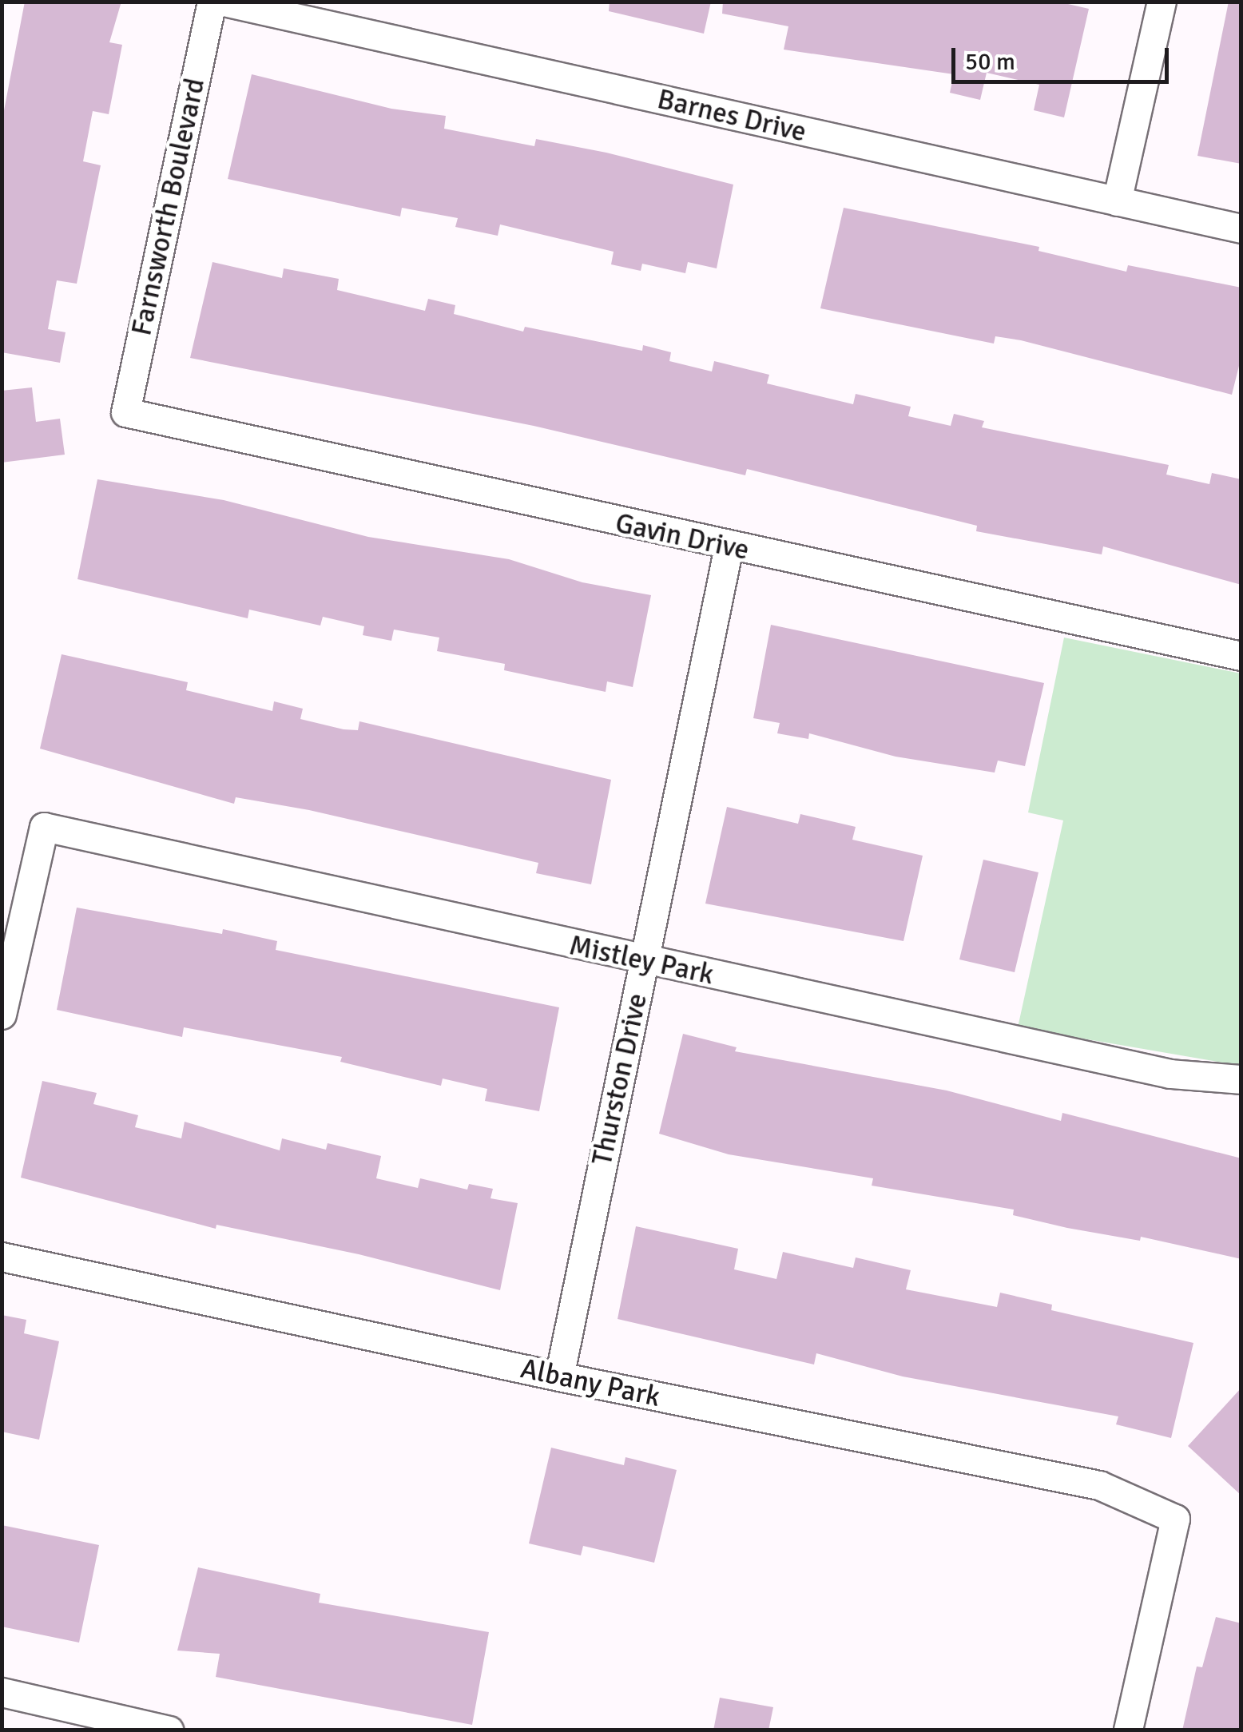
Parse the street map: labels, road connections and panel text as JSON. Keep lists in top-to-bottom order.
{
  "streets": {
    "street": [
      "Barnes Drive",
      "Farnsworth Boulevard",
      "Gavin Drive",
      "Mistley Park",
      "Thurston Drive",
      "Albany Park"
    ]
  },
  "crossings": [
    ["Farnsworth Boulevard", "Gavin Drive"],
    ["Gavin Drive", "Thurston Drive"],
    ["Mistley Park", "Thurston Drive"],
    ["Thurston Drive", "Albany Park"]
  ],
  "scale_bar": "50 m"
}
